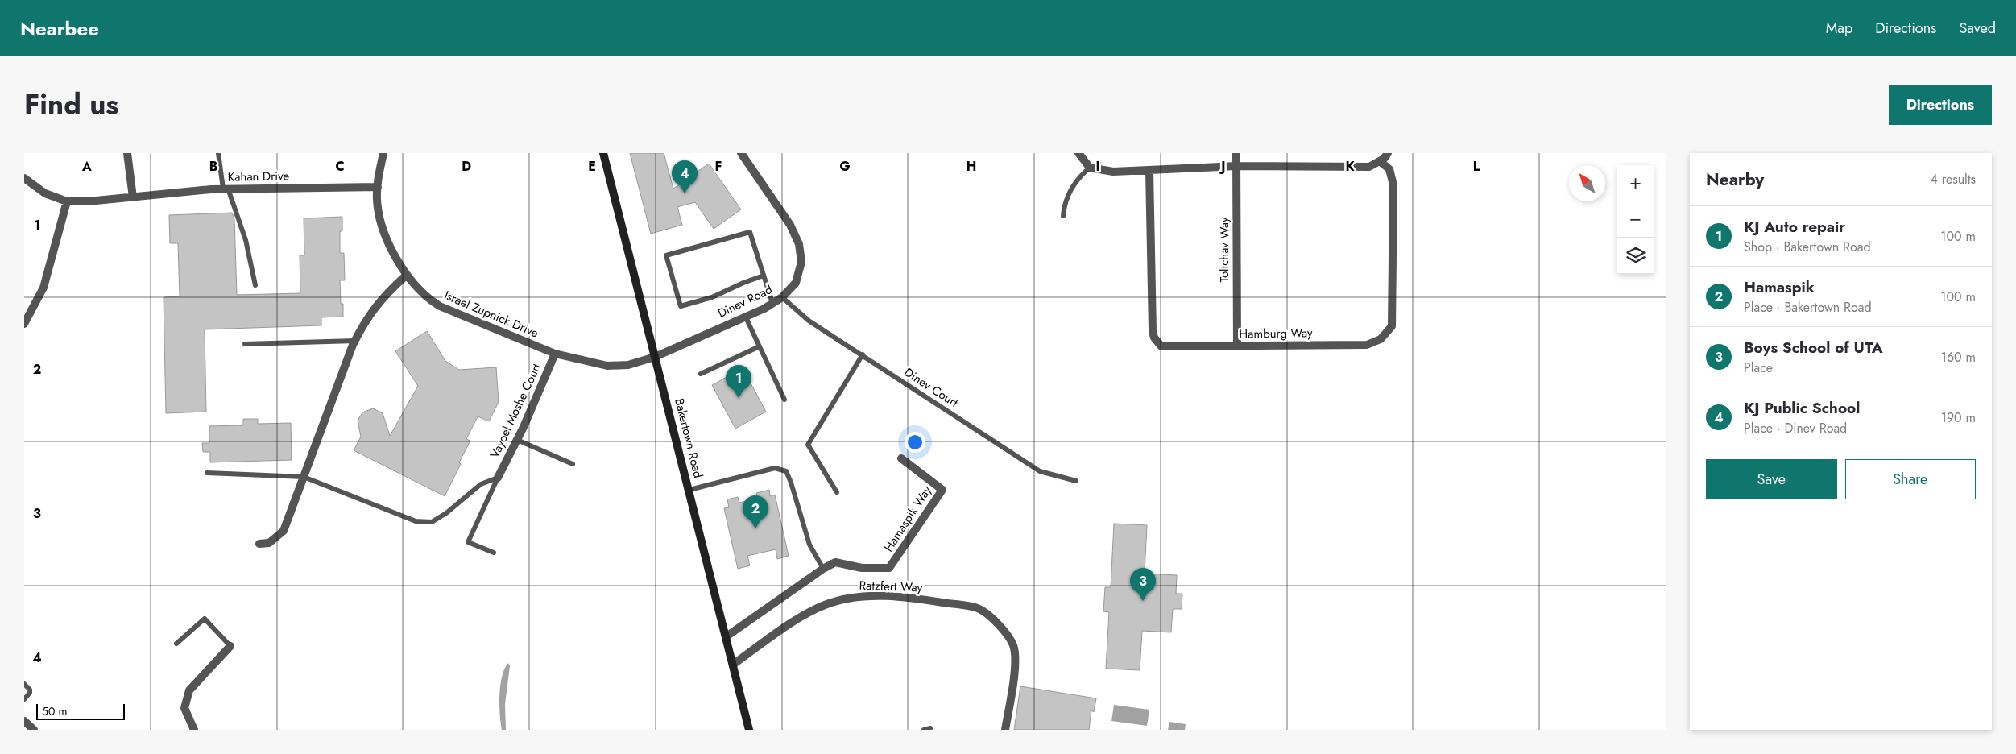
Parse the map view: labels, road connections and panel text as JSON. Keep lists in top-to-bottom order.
{
  "streets": {
    "street": [
      "Kahan Drive",
      "Toltchav Way",
      "Dinev Road",
      "Israel Zupnick Drive",
      "Hamburg Way",
      "Vayoel Moshe Court",
      "Bakertown Road",
      "Hamaspik Way",
      "Ratzfert Way"
    ],
    "lane": ["Dinev Court"]
  },
  "crossings": [
    ["Kahan Drive", "Israel Zupnick Drive"],
    ["Toltchav Way", "Hamburg Way"],
    ["Dinev Road", "Israel Zupnick Drive"],
    ["Dinev Road", "Dinev Court"],
    ["Dinev Road", "Bakertown Road"],
    ["Israel Zupnick Drive", "Vayoel Moshe Court"],
    ["Israel Zupnick Drive", "Bakertown Road"],
    ["Bakertown Road", "Hamaspik Way"],
    ["Bakertown Road", "Ratzfert Way"]
  ],
  "scale_bar": "50 m",
  "north": "top left",
  "page": {
    "header": "Nearbee",
    "nav": ["Map", "Directions", "Saved"],
    "title": "Find us",
    "buttons": [
      "Directions",
      ["Save", "Share"]
    ],
    "heading": ["Nearby", "4 results"],
    "pins": [
      "4",
      "1",
      "2",
      "3"
    ],
    "map_buttons": ["+", "−"],
    "list": [
      {
        "mark": "1",
        "name": "KJ Auto repair",
        "note": "Shop · Bakertown Road",
        "value": "100 m"
      },
      {
        "mark": "2",
        "name": "Hamaspik",
        "note": "Place · Bakertown Road",
        "value": "100 m"
      },
      {
        "mark": "3",
        "name": "Boys School of UTA",
        "note": "Place",
        "value": "160 m"
      },
      {
        "mark": "4",
        "name": "KJ Public School",
        "note": "Place · Dinev Road",
        "value": "190 m"
      }
    ],
    "scale": "50 m"
  },
  "grid": {
    "columns": [
      "A",
      "B",
      "C",
      "D",
      "E",
      "F",
      "G",
      "H",
      "I",
      "J",
      "K",
      "L"
    ],
    "rows": [
      "1",
      "2",
      "3",
      "4"
    ]
  }
}
